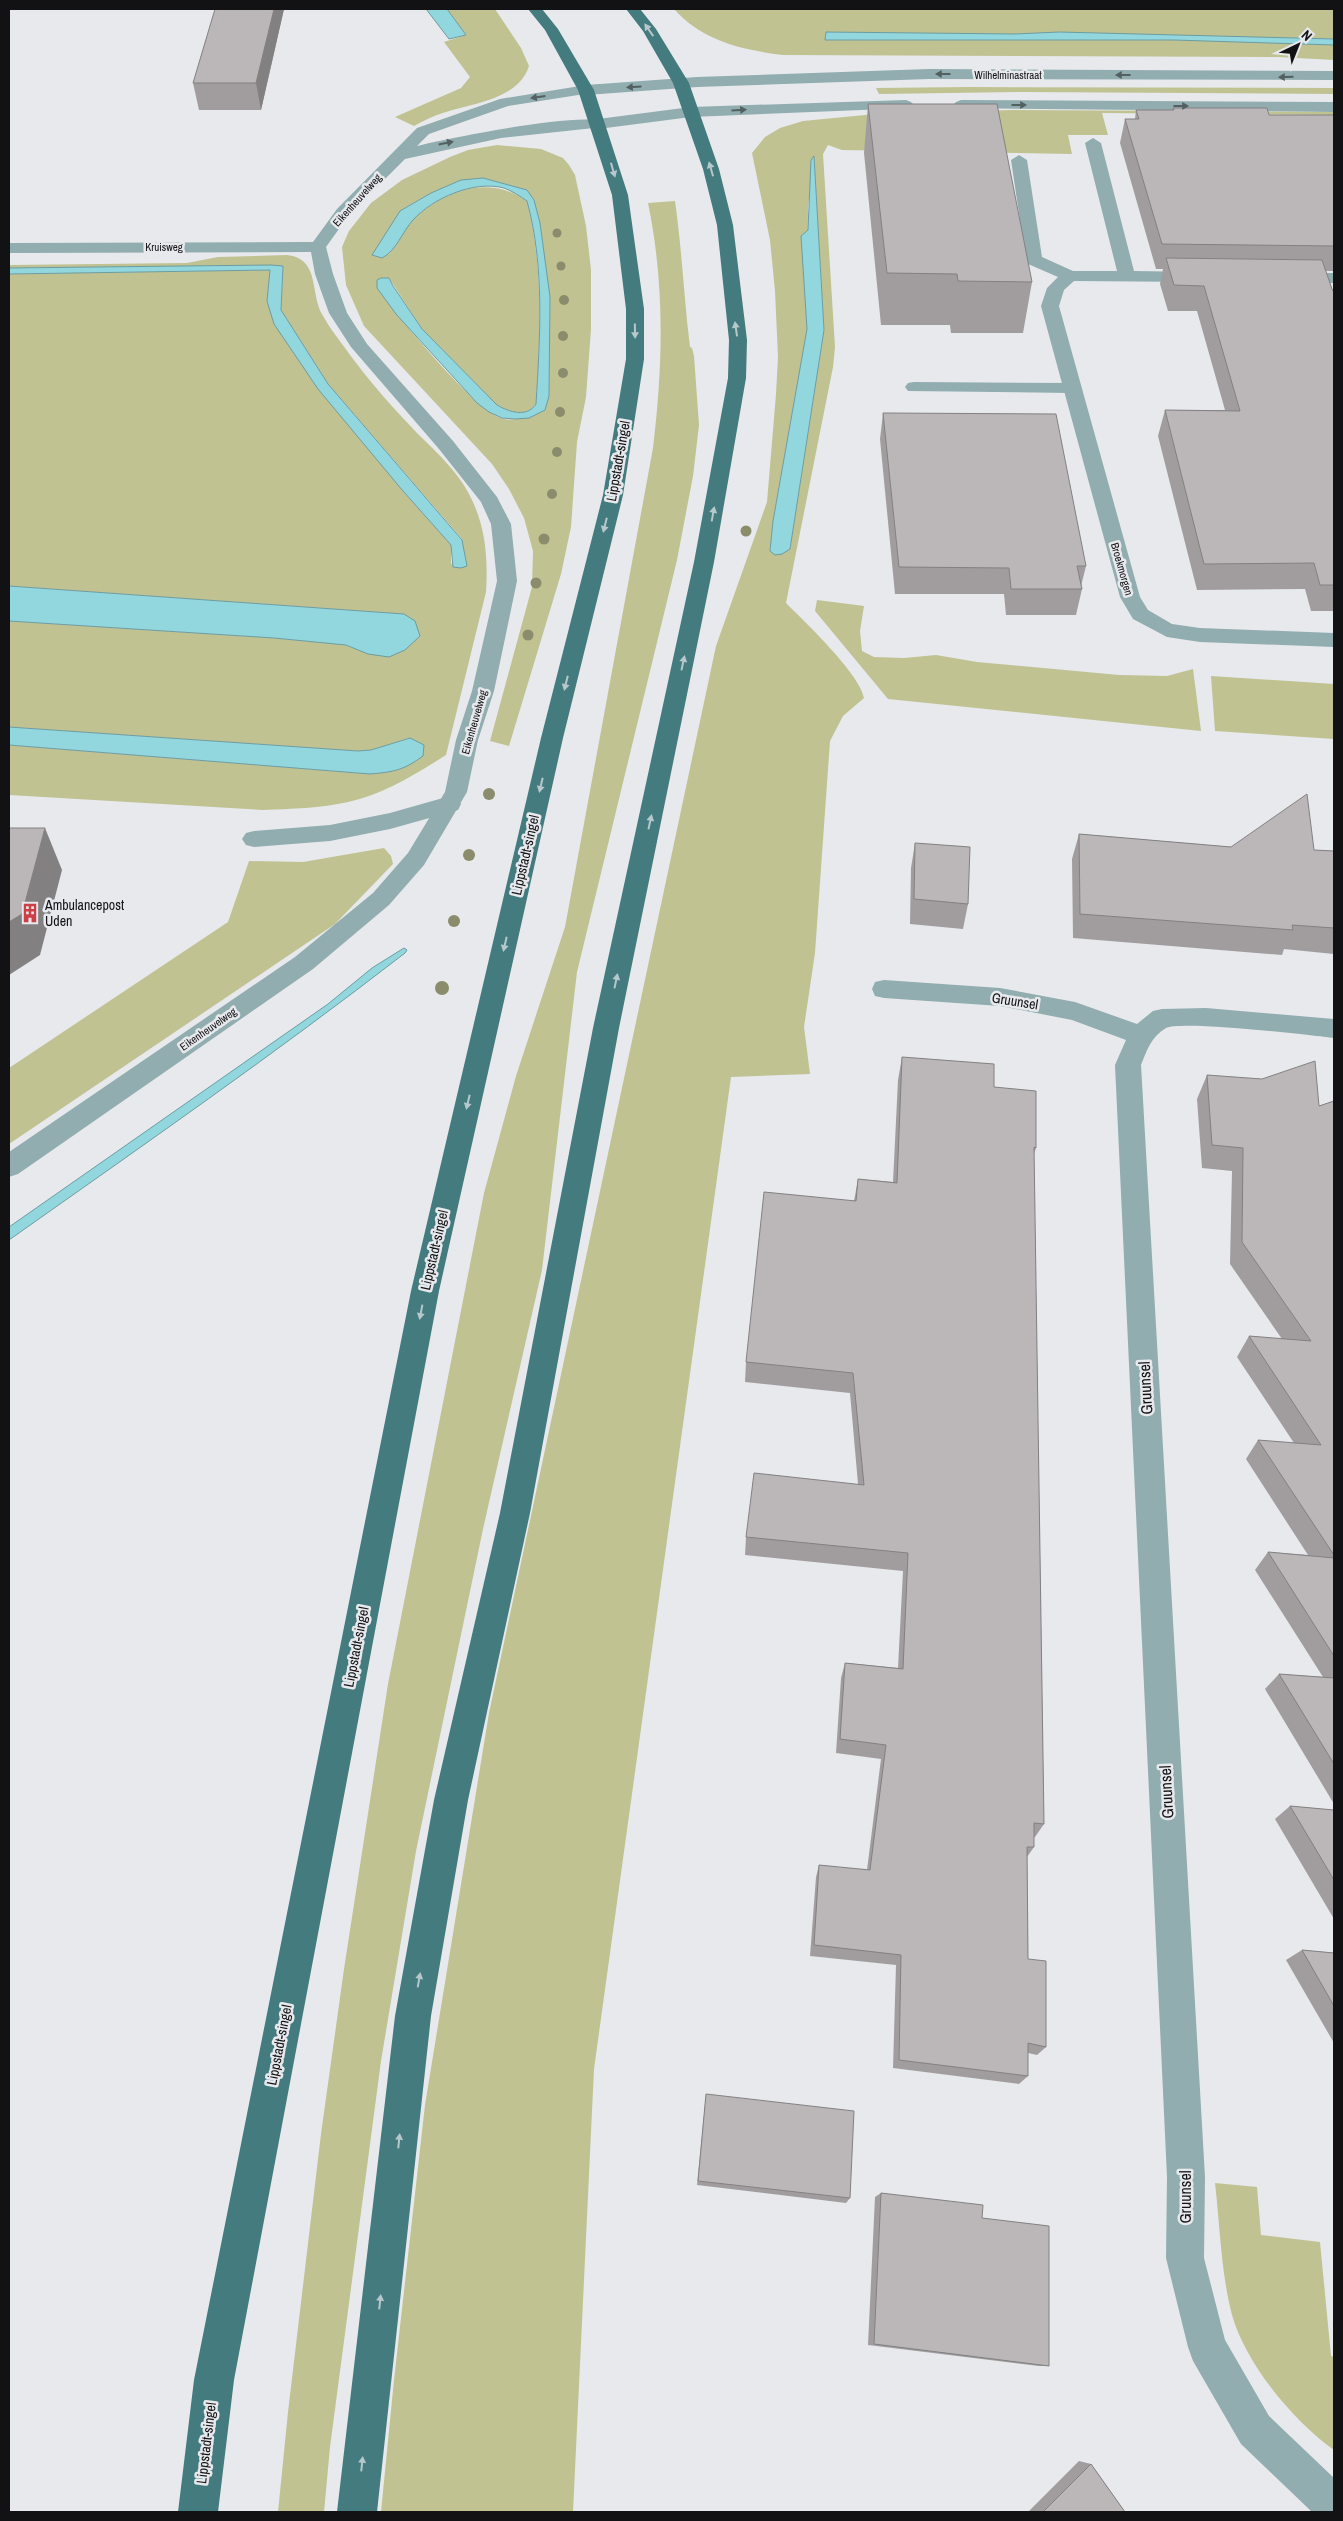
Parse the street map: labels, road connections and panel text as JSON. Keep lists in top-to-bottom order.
{
  "streets": {
    "main road": ["Lippstadt-singel"],
    "street": [
      "Wilhelminastraat",
      "Eikenheuvelweg",
      "Kruisweg",
      "Broekmorgen",
      "Gruunsel"
    ]
  },
  "crossings": [
    ["Eikenheuvelweg", "Kruisweg"],
    ["Eikenheuvelweg", "Lippstadt-singel"]
  ],
  "places": {
    "building": ["Ambulancepost Uden"]
  },
  "north": "top right"
}
